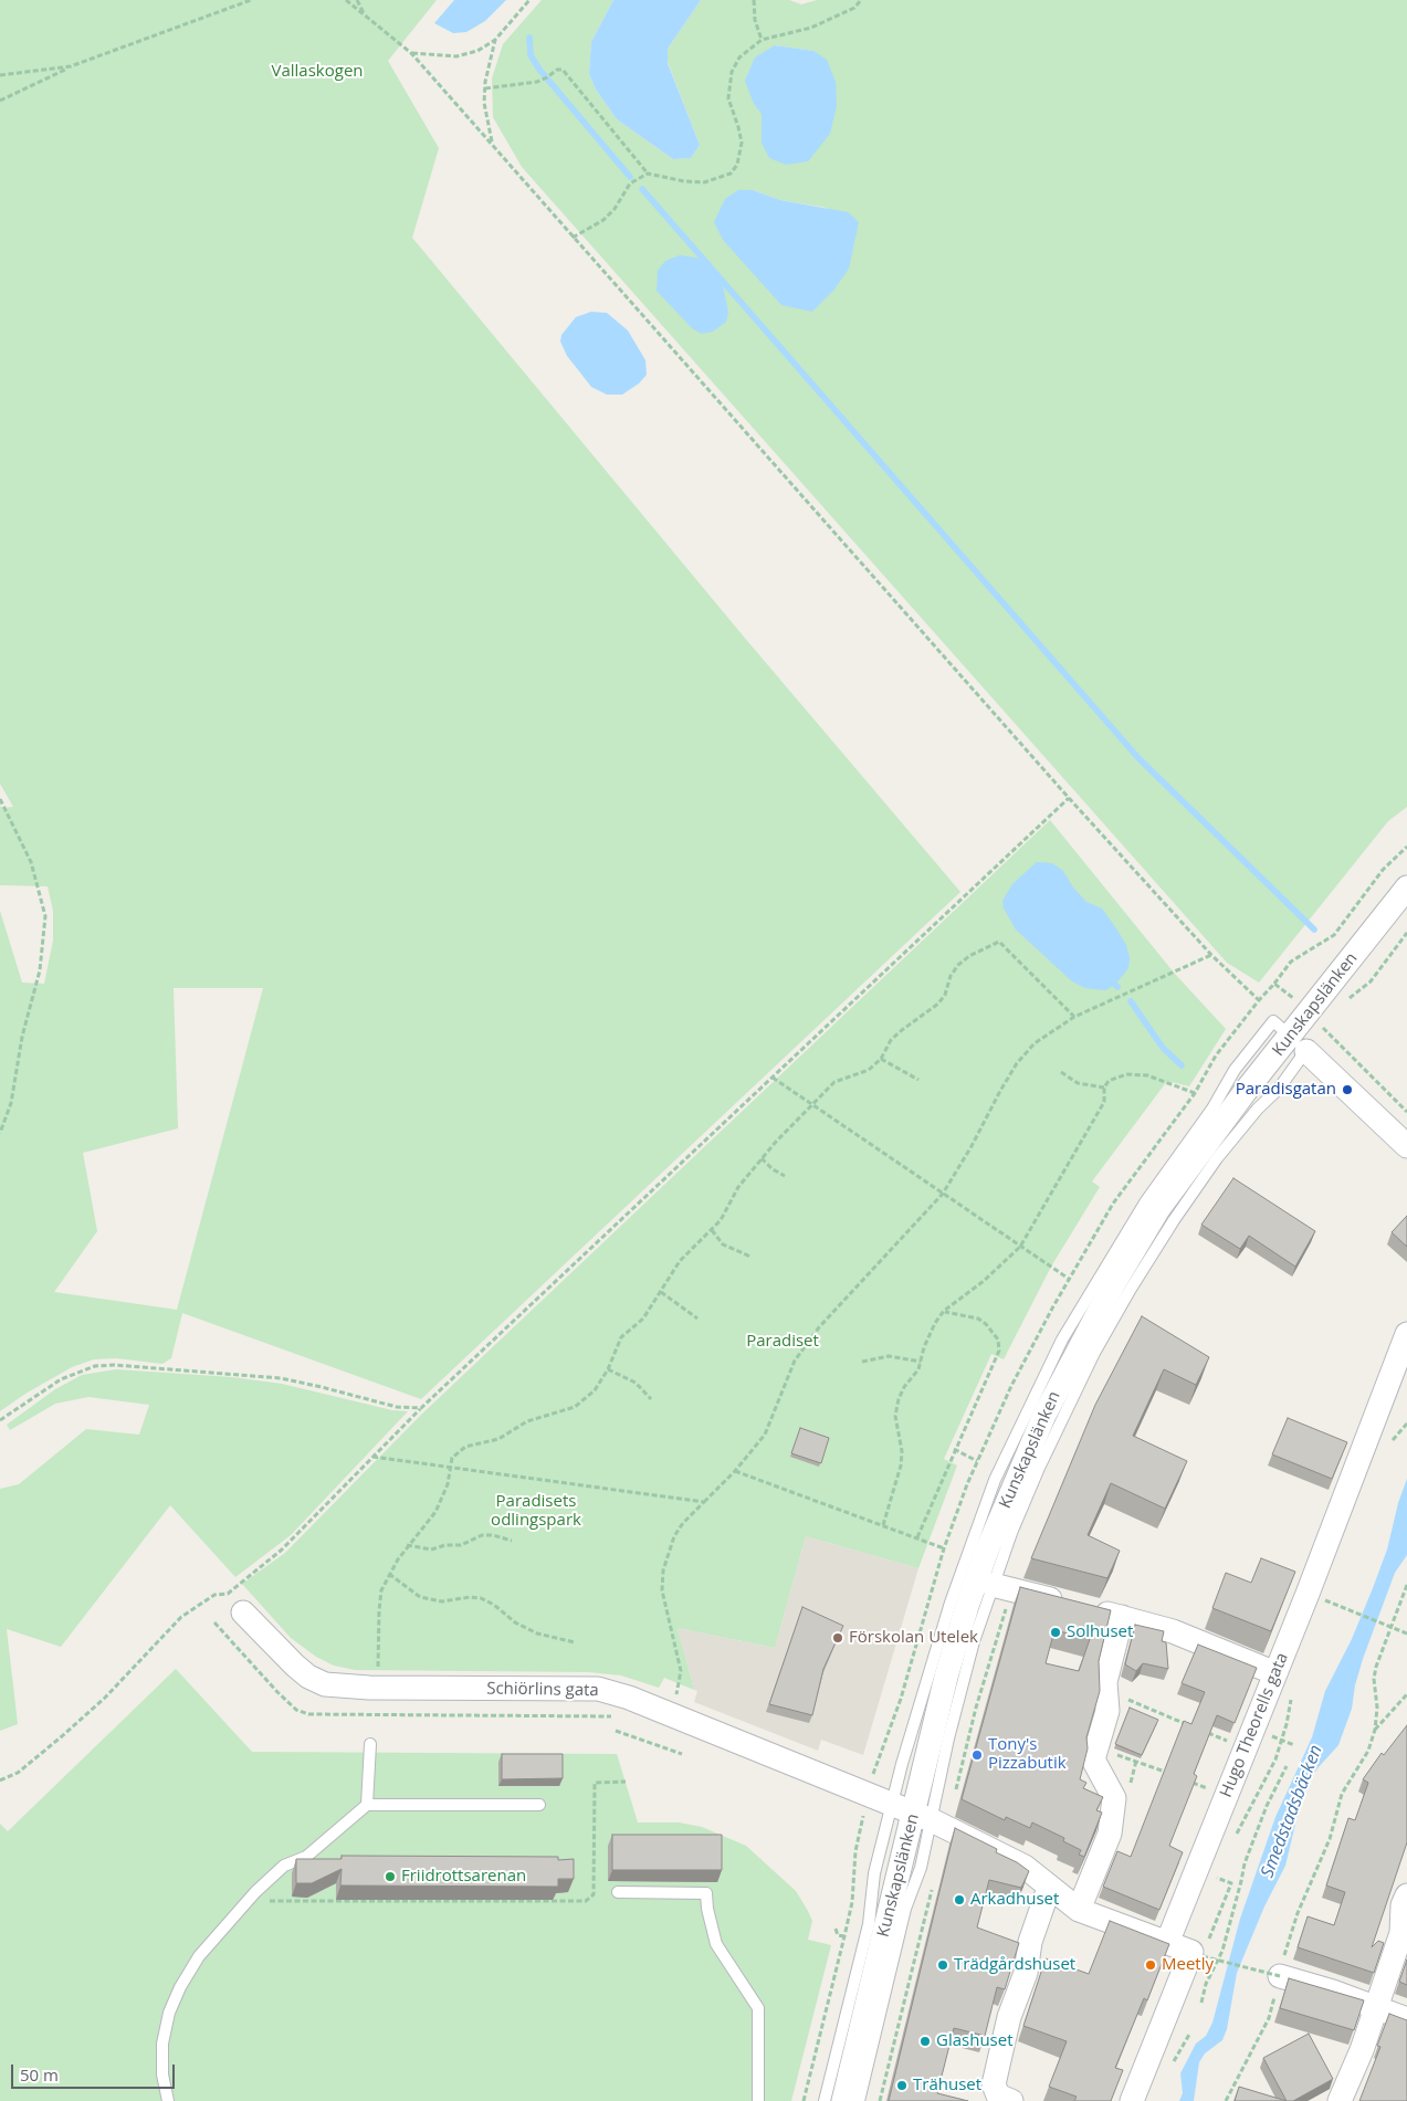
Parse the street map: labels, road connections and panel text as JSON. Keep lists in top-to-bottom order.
{
  "streets": {
    "street": ["Kunskapslänken", "Schiörlins gata", "Hugo Theorells gata"]
  },
  "crossings": [
    ["Kunskapslänken", "Schiörlins gata"],
    ["Schiörlins gata", "Hugo Theorells gata"]
  ],
  "water": ["Smedstadsbäcken"],
  "parks": ["Vallaskogen", "Paradiset", "Paradisets odlingspark"],
  "places": [
    "Paradisgatan",
    "Solhuset",
    "Förskolan Utelek",
    "Tony's Pizzabutik",
    "Friidrottsarenan",
    "Arkadhuset",
    "Trädgårdshuset",
    "Meetly",
    "Glashuset",
    "Trähuset"
  ],
  "scale_bar": "50 m"
}
